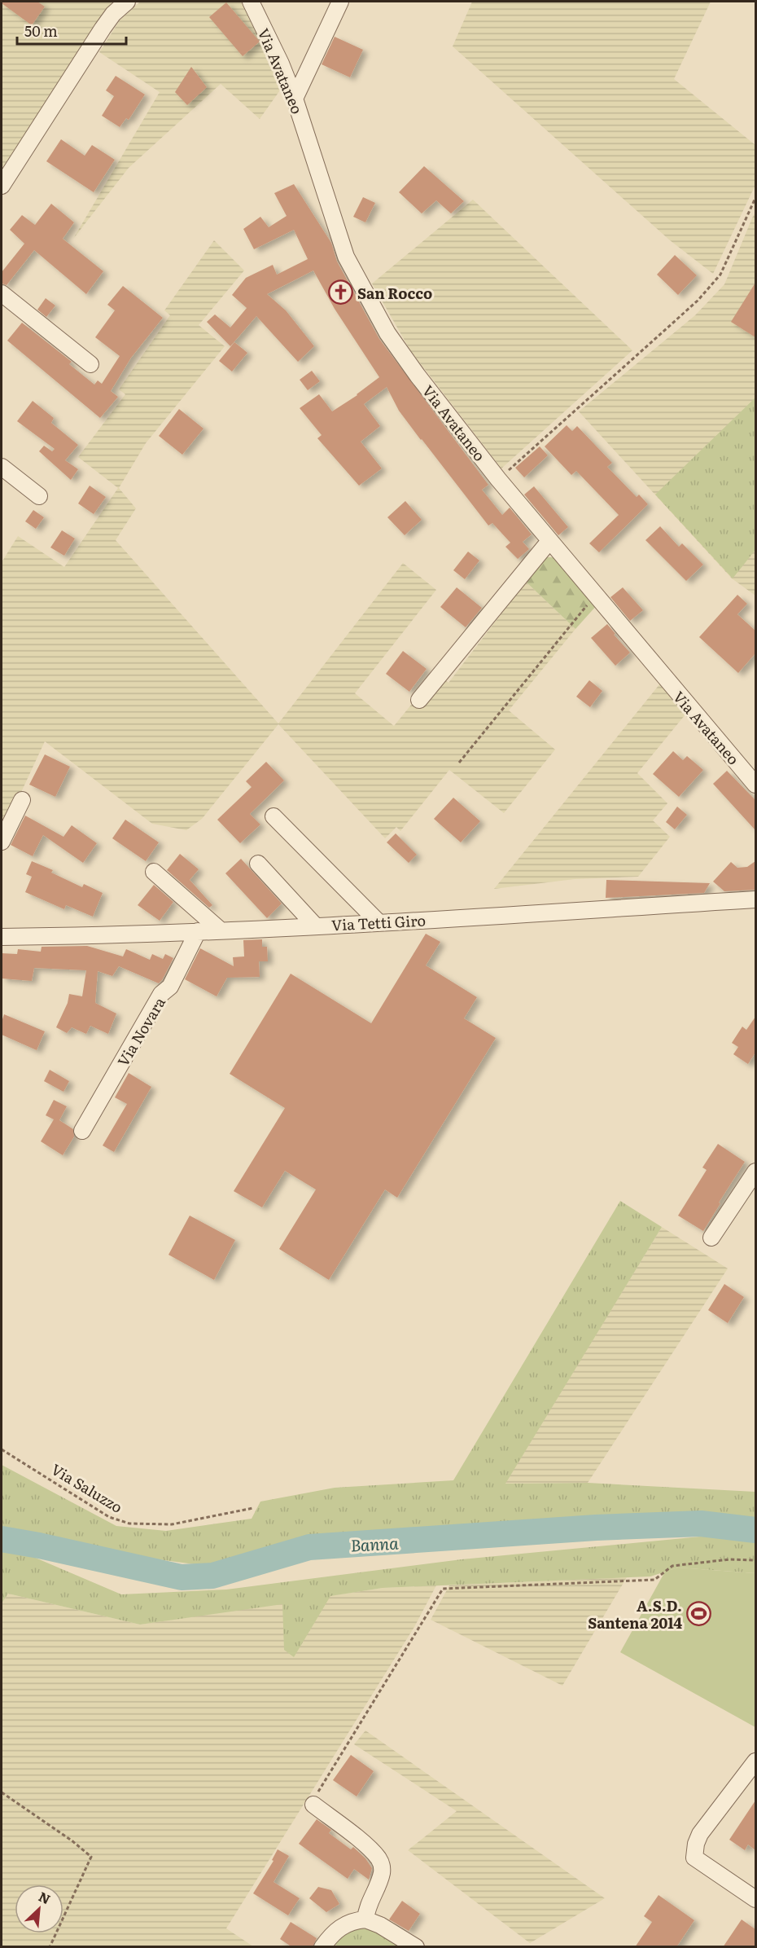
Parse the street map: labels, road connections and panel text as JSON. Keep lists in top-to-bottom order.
{
  "streets": {
    "street": ["Via Avataneo", "Via Tetti Giro", "Via Novara"],
    "path": ["Via Saluzzo"]
  },
  "crossings": [
    ["Via Tetti Giro", "Via Novara"]
  ],
  "water": ["Banna"],
  "places": {
    "church": ["San Rocco"],
    "sports": ["A.S.D. Santena 2014"]
  },
  "scale_bar": "50 m",
  "north": "top right"
}
